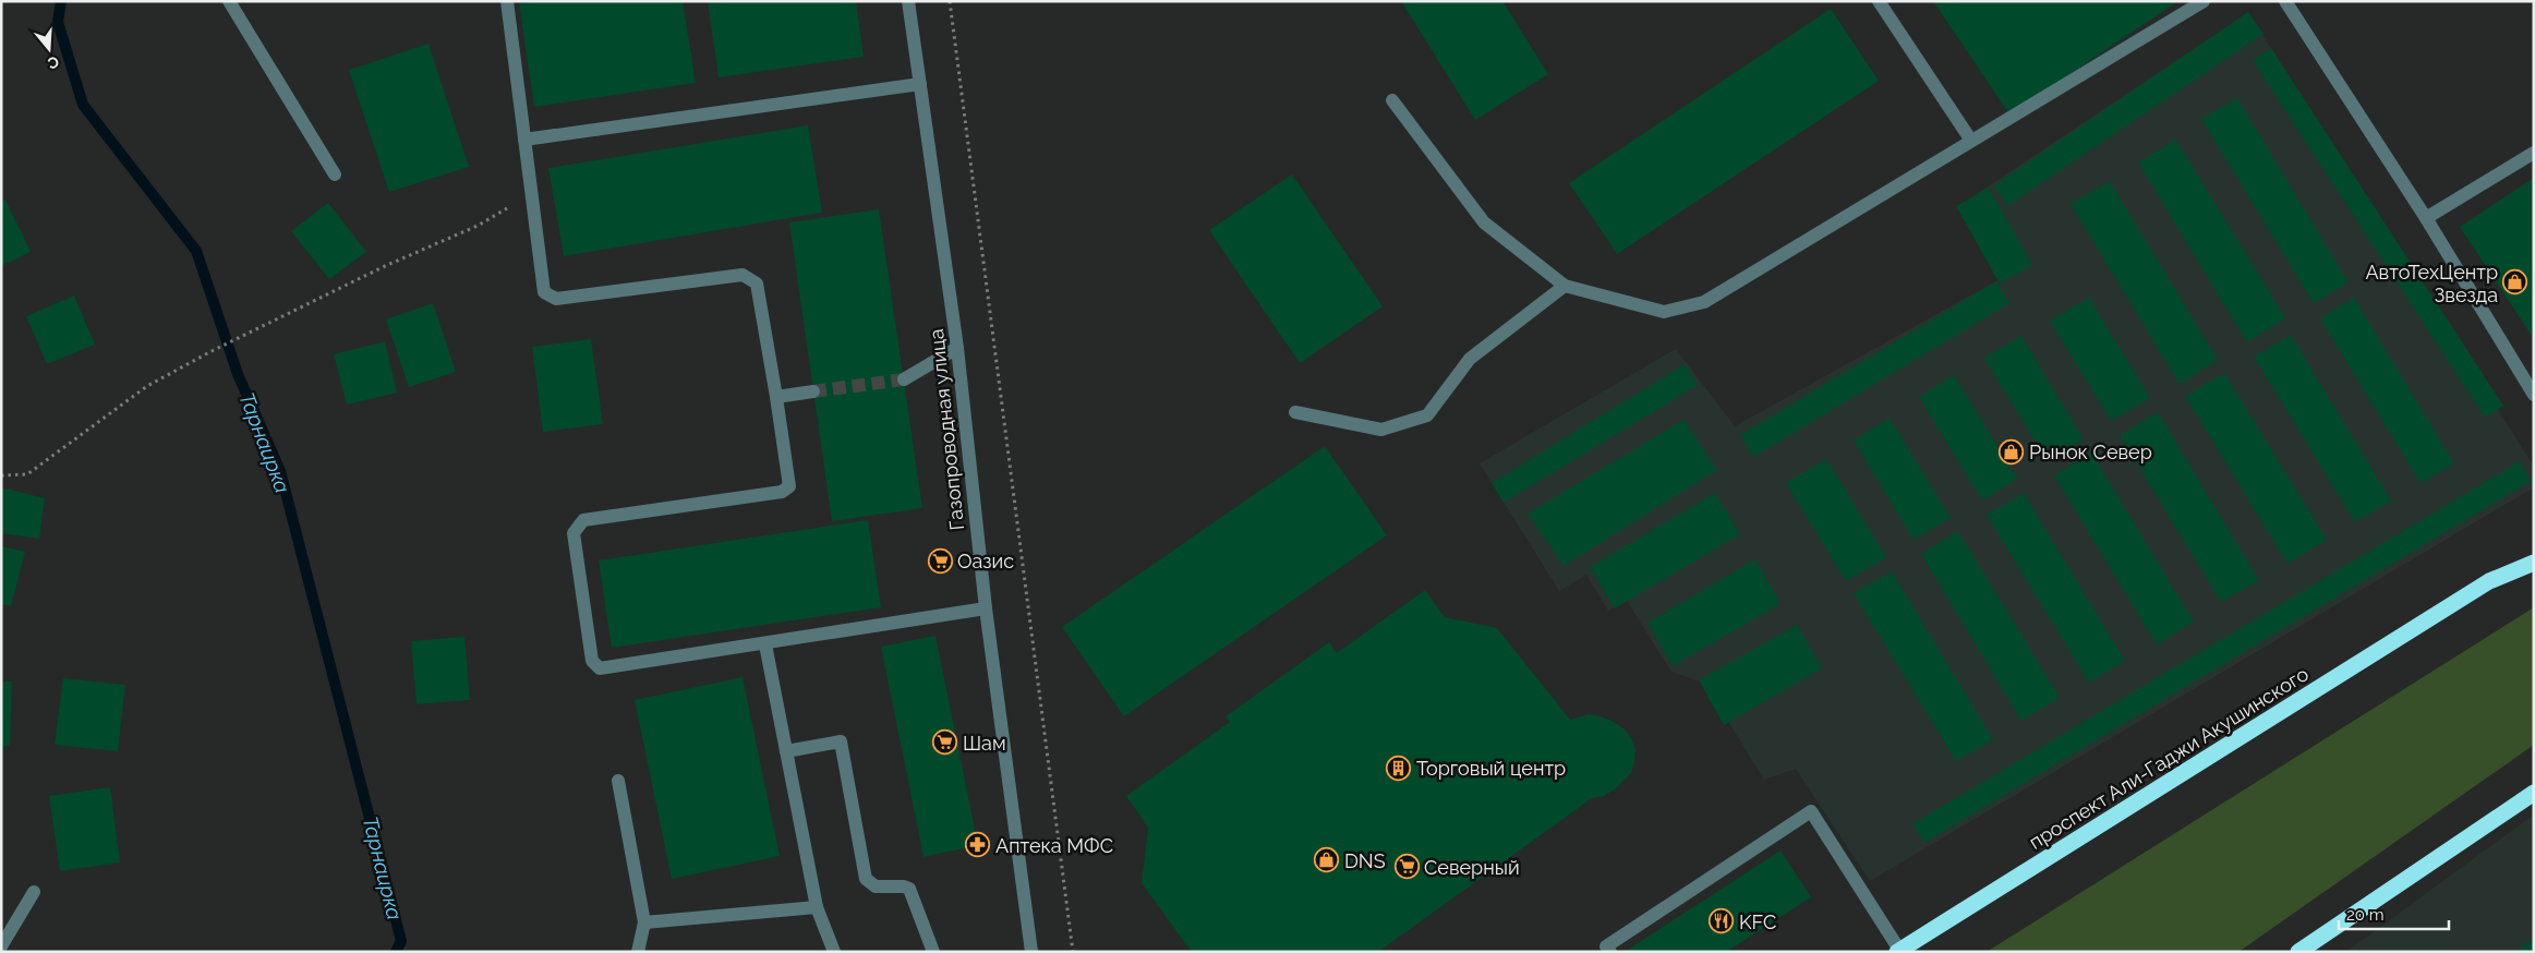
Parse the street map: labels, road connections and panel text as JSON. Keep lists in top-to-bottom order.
{
  "streets": {
    "highway": ["проспект Али-Гаджи Акушинского"],
    "street": ["Газопроводная улица"]
  },
  "water": ["Тарнаирка"],
  "places": {
    "shop": ["АвтоТехЦентр Звезда", "Рынок Север", "DNS"],
    "supermarket": ["Оазис", "Шам", "Северный"],
    "building": ["Торговый центр"],
    "pharmacy": ["Аптека МФС"],
    "restaurant": ["KFC"]
  },
  "scale_bar": "20 m",
  "north": "bottom"
}
